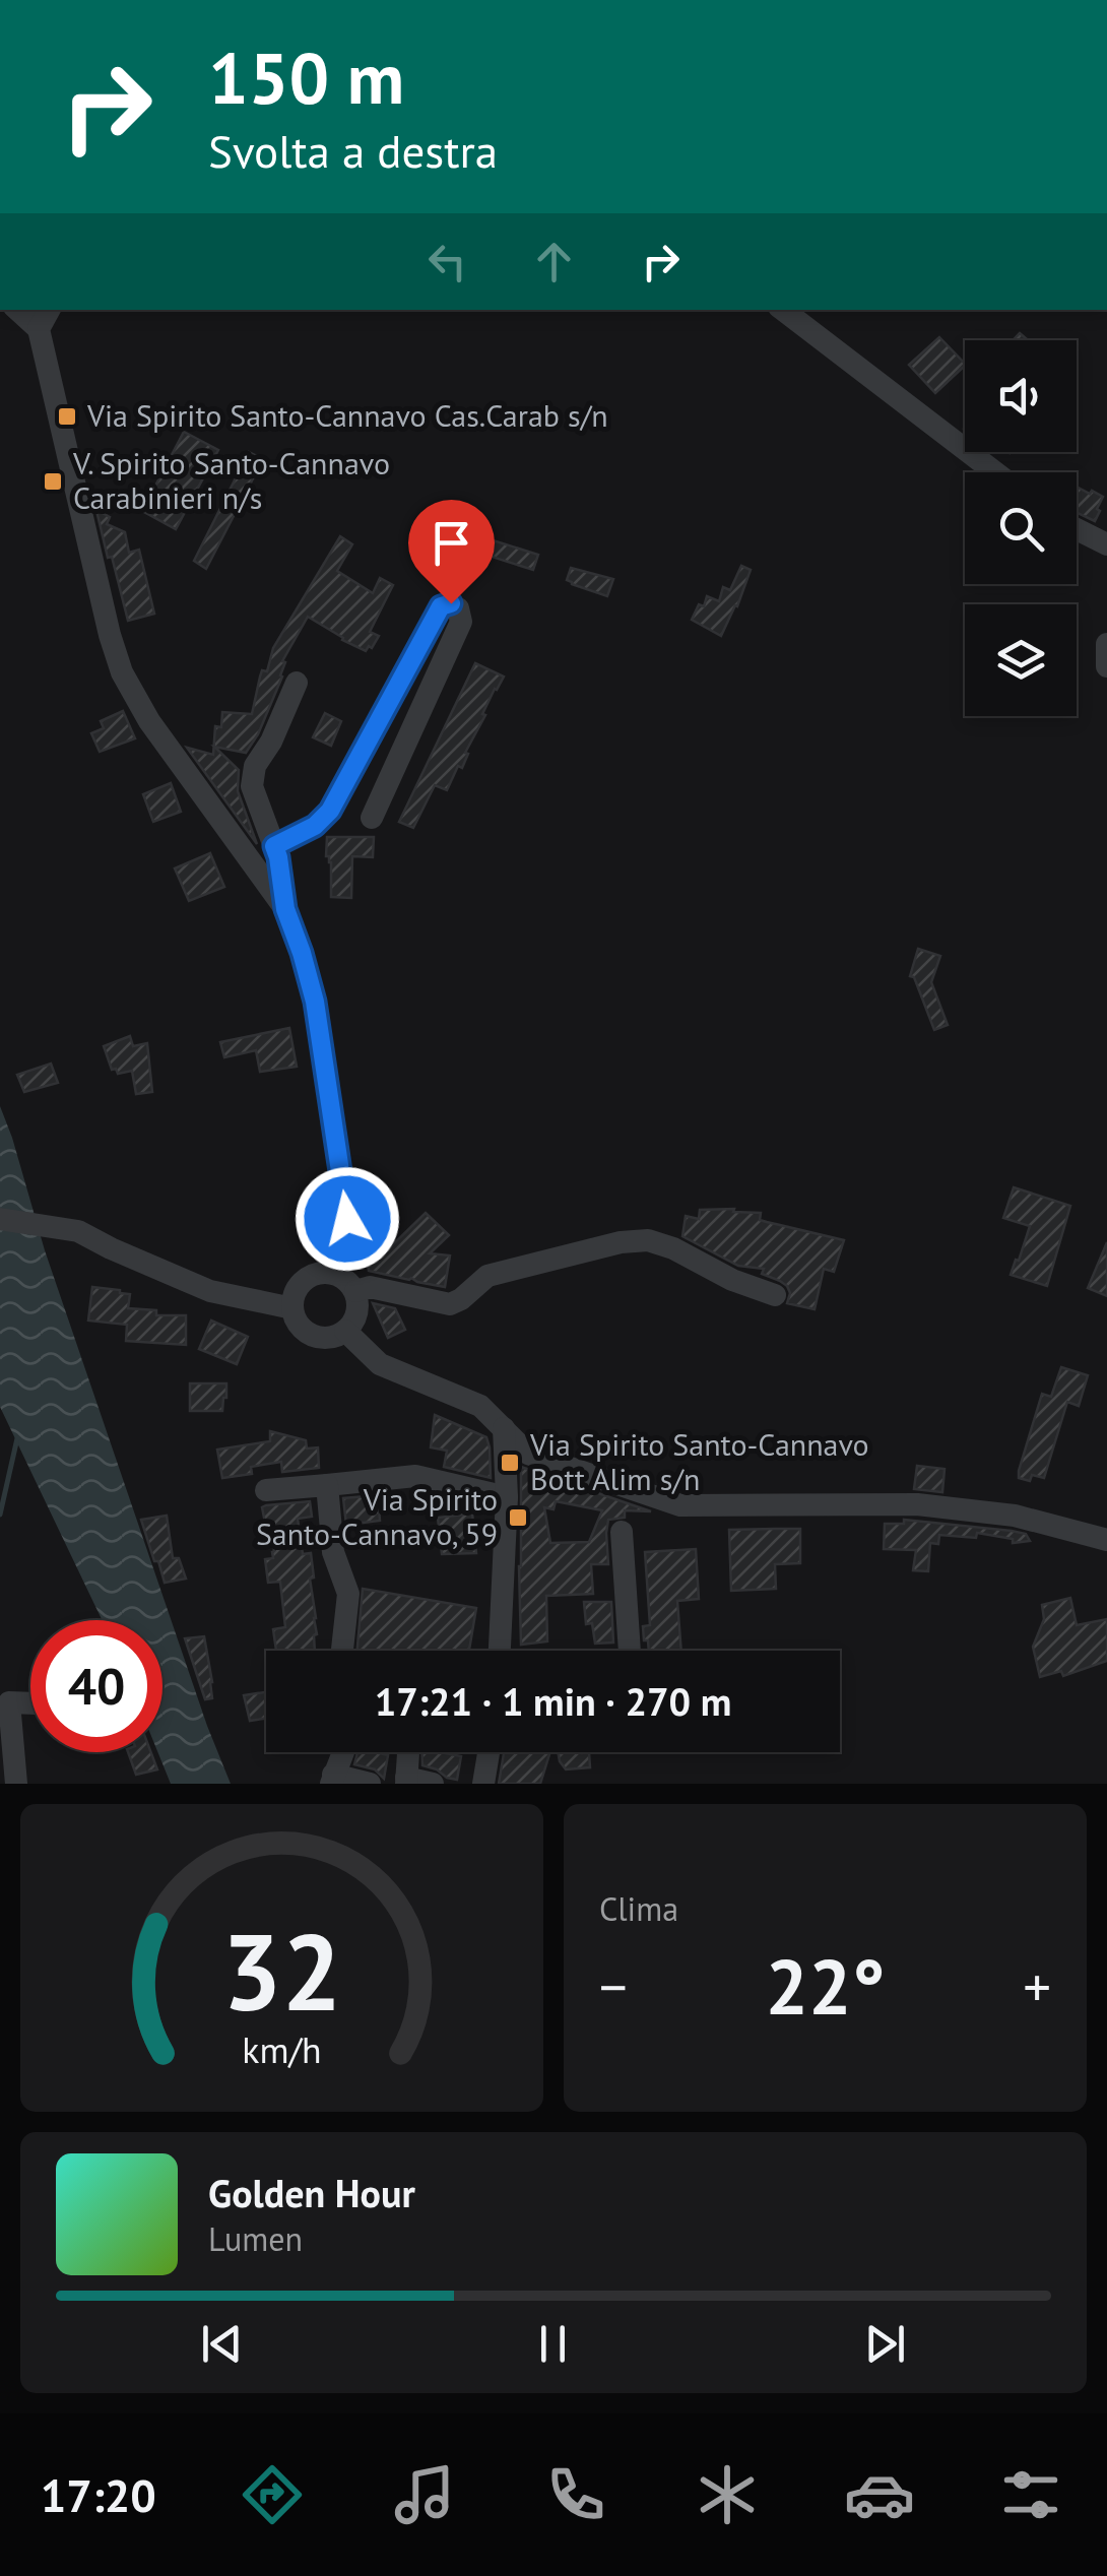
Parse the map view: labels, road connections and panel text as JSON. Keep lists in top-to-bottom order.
{
  "places": {
    "transit": [
      "Via Spirito Santo-Cannavo Cas.Carab s/n",
      "V. Spirito Santo-Cannavo Carabinieri n/s",
      "Via Spirito Santo-Cannavo Bott Alim s/n",
      "Via Spirito Santo-Cannavo, 59"
    ]
  },
  "page": {
    "turn": ["150 m", "Svolta a destra"],
    "limit": "40",
    "trip": "17:21 · 1 min · 270 m",
    "tile": "Clima",
    "heat": ["−", "22°", "+"],
    "song": ["Golden Hour", "Lumen"],
    "tabs": "17:20",
    "gauge": ["32", "km/h"]
  }
}
